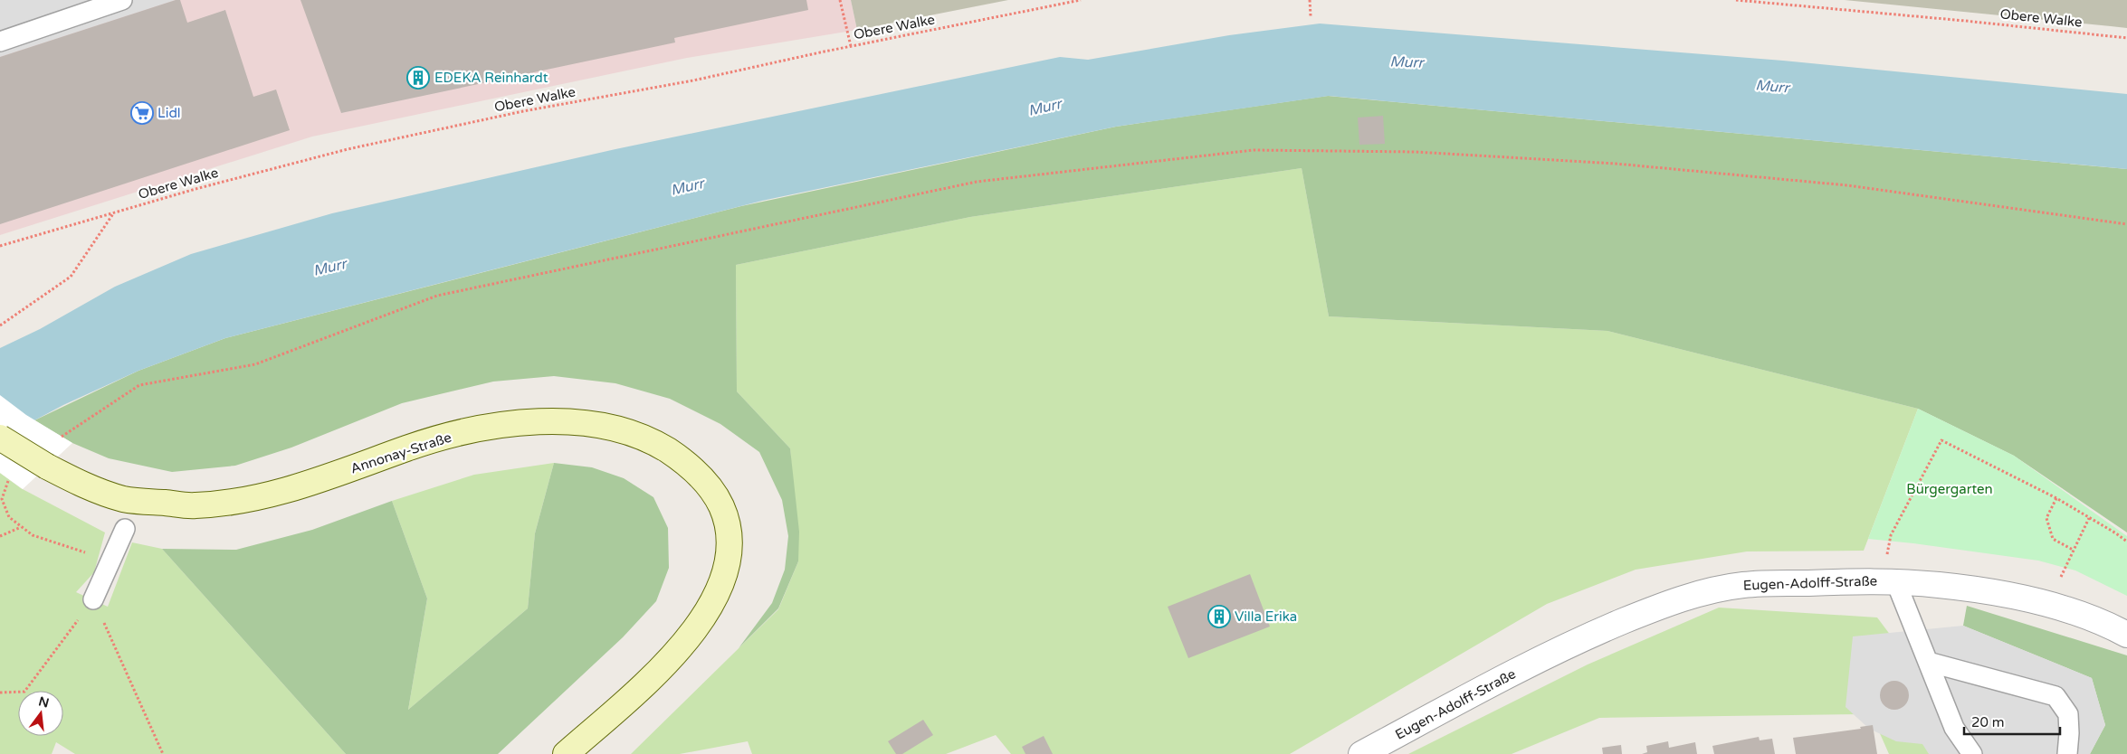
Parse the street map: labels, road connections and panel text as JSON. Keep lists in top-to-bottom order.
{
  "streets": {
    "street": ["Annonay-Straße", "Eugen-Adolff-Straße"],
    "path": ["Obere Walke"]
  },
  "water": ["Murr"],
  "parks": ["Bürgergarten"],
  "places": {
    "building": ["EDEKA Reinhardt", "Villa Erika"],
    "supermarket": ["Lidl"]
  },
  "scale_bar": "20 m",
  "north": "top"
}
